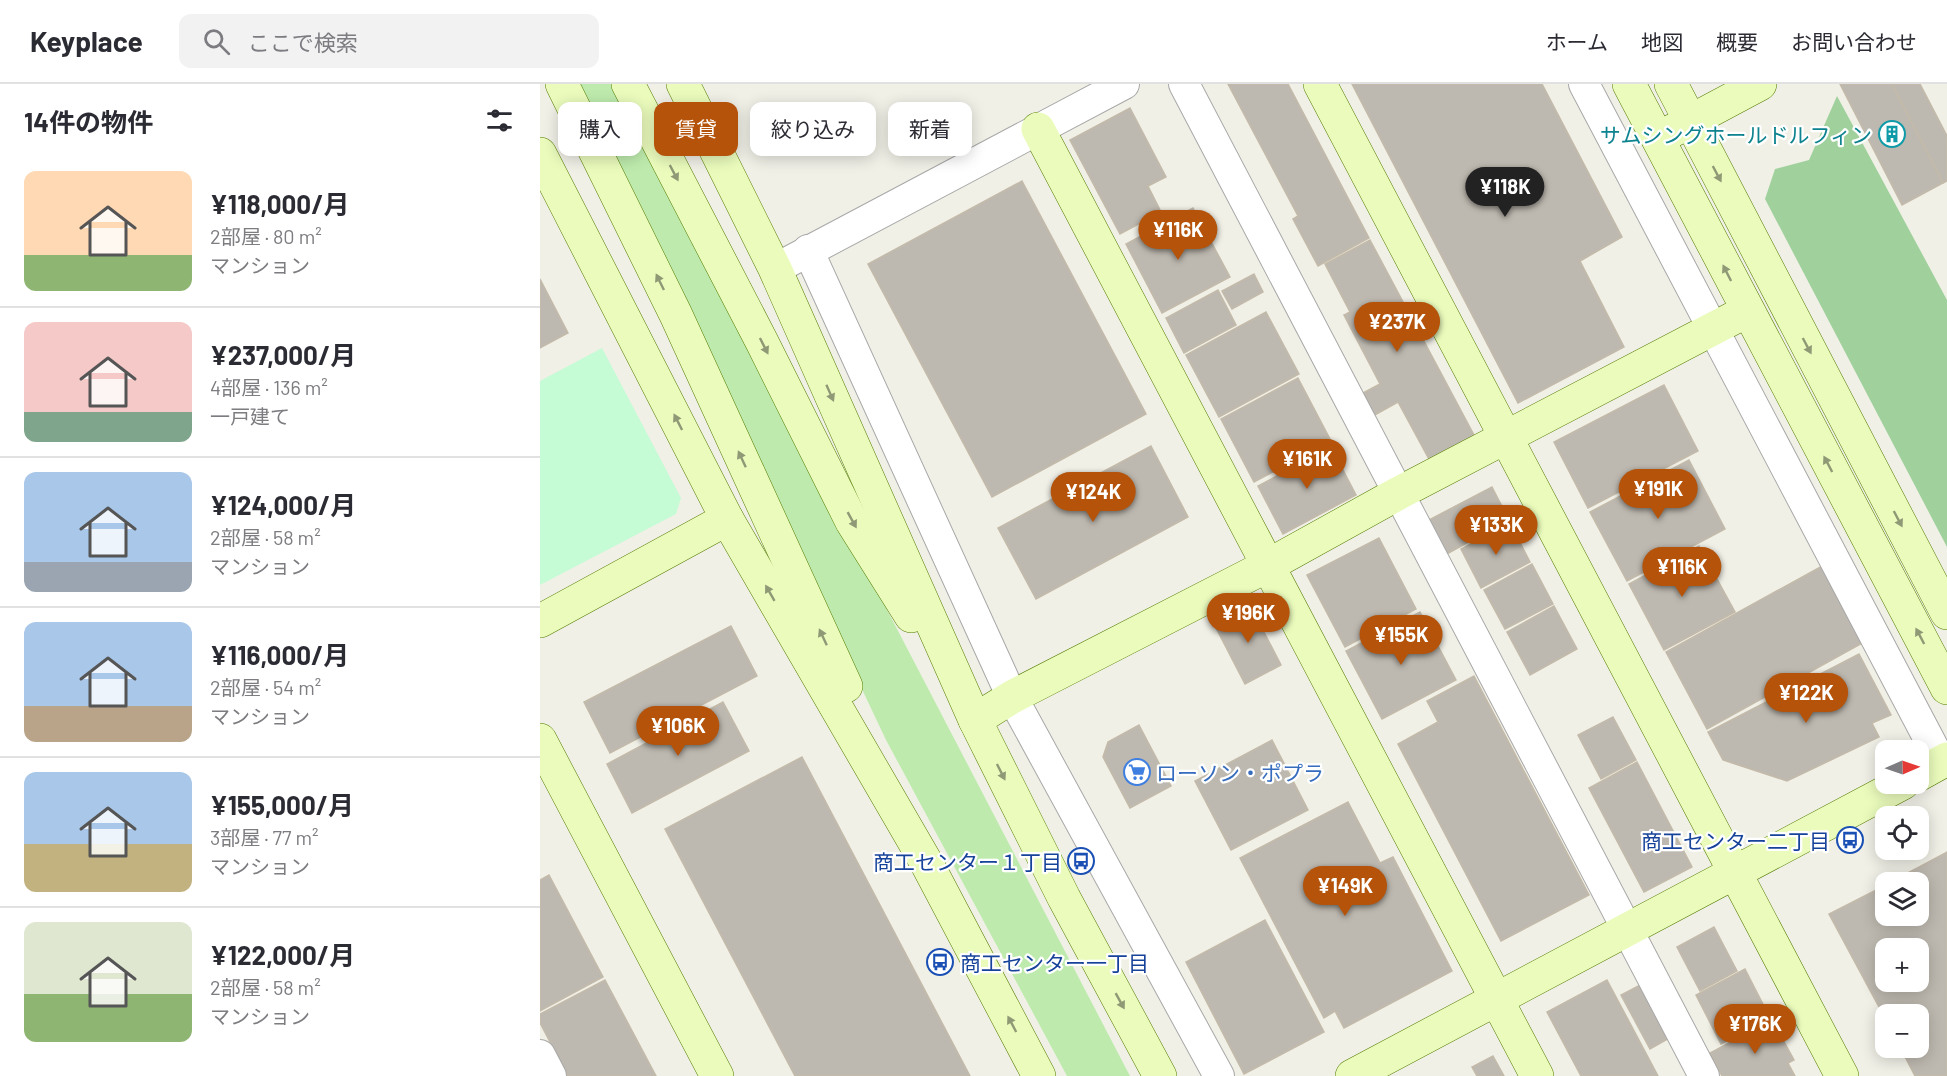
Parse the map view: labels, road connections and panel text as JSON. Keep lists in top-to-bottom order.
{
  "places": {
    "building": ["サムシングホールドルフィン"],
    "supermarket": ["ローソン・ポプラ"],
    "bus stop": ["商工センター二丁目", "商工センター１丁目", "商工センター一丁目"]
  },
  "north": "right",
  "page": {
    "header": "Keyplace",
    "search": "ここで検索",
    "nav": [
      "ホーム",
      "地図",
      "概要",
      "お問い合わせ"
    ],
    "heading": "14件の物件",
    "chip": [
      "購入",
      "賃貸",
      "絞り込み",
      "新着"
    ],
    "list": [
      {
        "name": "¥118,000/月",
        "note": "2部屋 · 80 m² · マンション"
      },
      {
        "name": "¥237,000/月",
        "note": "4部屋 · 136 m² · 一戸建て"
      },
      {
        "name": "¥124,000/月",
        "note": "2部屋 · 58 m² · マンション"
      },
      {
        "name": "¥116,000/月",
        "note": "2部屋 · 54 m² · マンション"
      },
      {
        "name": "¥155,000/月",
        "note": "3部屋 · 77 m² · マンション"
      },
      {
        "name": "¥122,000/月",
        "note": "2部屋 · 58 m² · マンション"
      }
    ],
    "price": [
      "¥118K",
      "¥116K",
      "¥237K",
      "¥161K",
      "¥191K",
      "¥124K",
      "¥133K",
      "¥116K",
      "¥196K",
      "¥155K",
      "¥122K",
      "¥106K",
      "¥149K",
      "¥176K"
    ],
    "map_buttons": ["+", "−"]
  }
}
